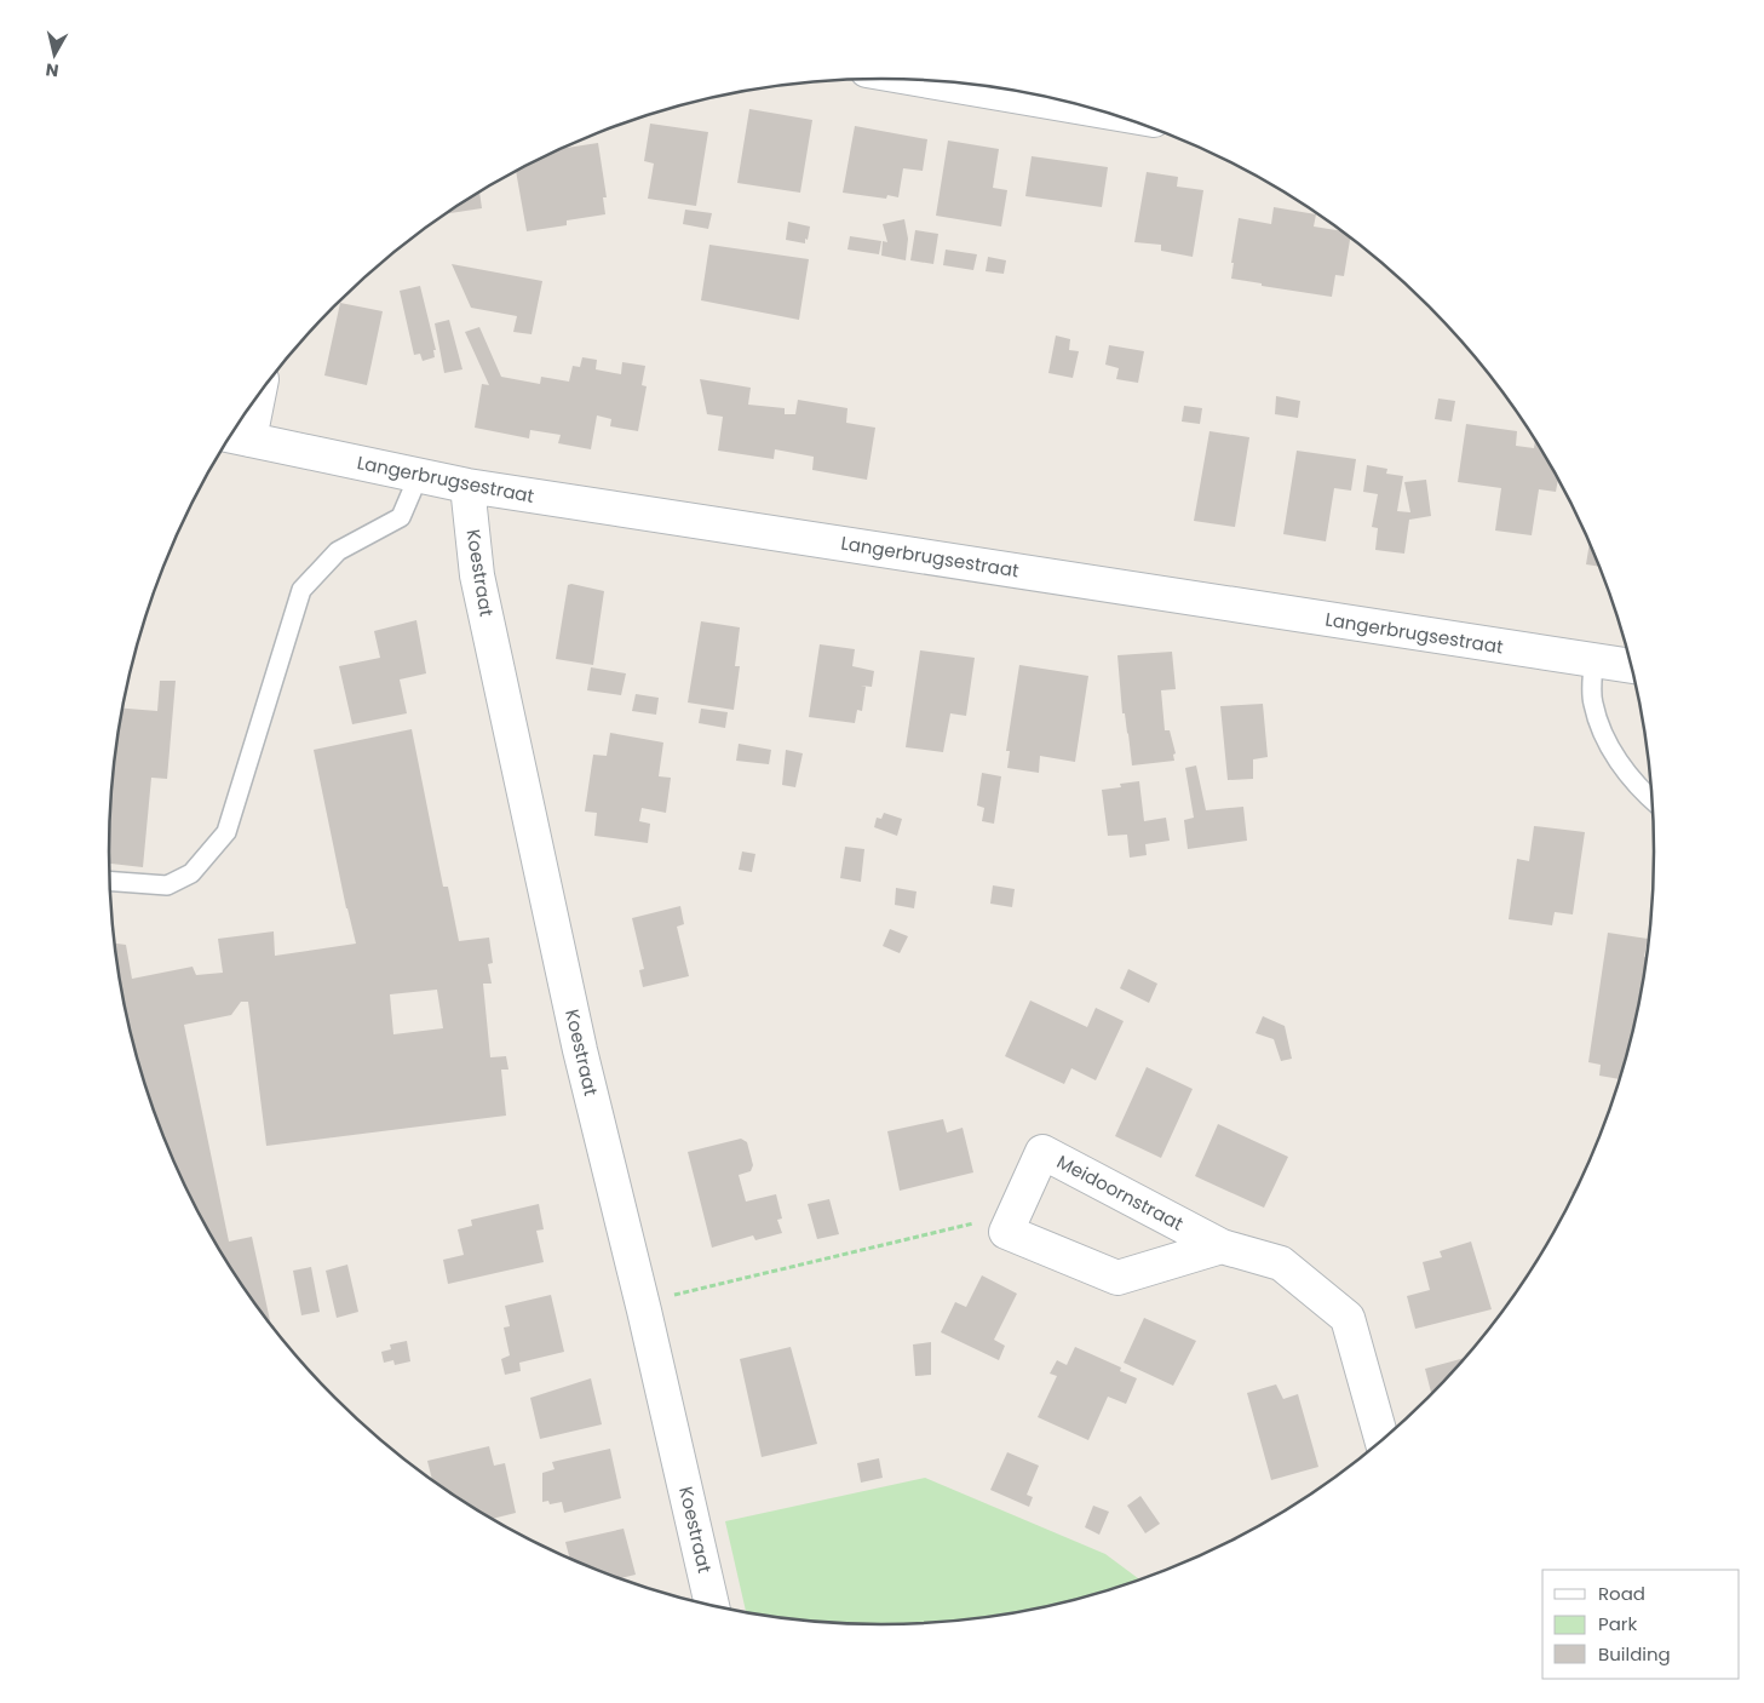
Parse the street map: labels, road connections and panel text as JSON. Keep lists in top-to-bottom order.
{
  "streets": {
    "street": ["Langerbrugsestraat", "Koestraat", "Meidoornstraat"]
  },
  "crossings": [
    ["Langerbrugsestraat", "Koestraat"]
  ],
  "legend": ["Road", "Park", "Building"],
  "north": "bottom"
}
